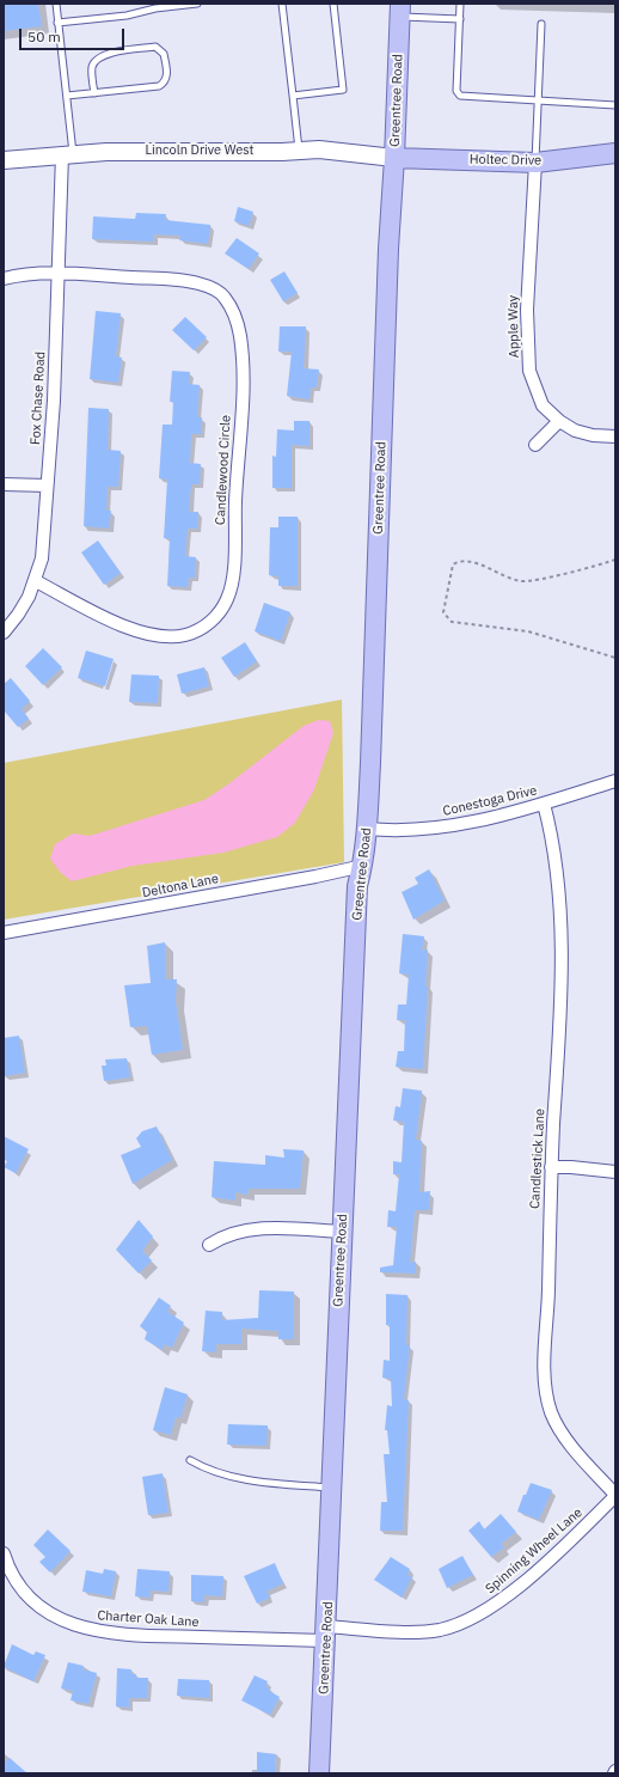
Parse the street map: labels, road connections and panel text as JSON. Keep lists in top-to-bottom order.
{
  "streets": {
    "main road": ["Greentree Road", "Holtec Drive"],
    "street": [
      "Lincoln Drive West",
      "Apple Way",
      "Fox Chase Road",
      "Candlewood Circle",
      "Conestoga Drive",
      "Deltona Lane",
      "Candlestick Lane",
      "Spinning Wheel Lane",
      "Charter Oak Lane"
    ]
  },
  "crossings": [
    ["Greentree Road", "Lincoln Drive West"],
    ["Greentree Road", "Holtec Drive"],
    ["Greentree Road", "Conestoga Drive"],
    ["Greentree Road", "Deltona Lane"],
    ["Greentree Road", "Spinning Wheel Lane"],
    ["Greentree Road", "Charter Oak Lane"],
    ["Lincoln Drive West", "Holtec Drive"],
    ["Lincoln Drive West", "Fox Chase Road"],
    ["Holtec Drive", "Apple Way"],
    ["Fox Chase Road", "Candlewood Circle"],
    ["Conestoga Drive", "Candlestick Lane"],
    ["Candlestick Lane", "Spinning Wheel Lane"],
    ["Spinning Wheel Lane", "Charter Oak Lane"]
  ],
  "scale_bar": "50 m"
}
